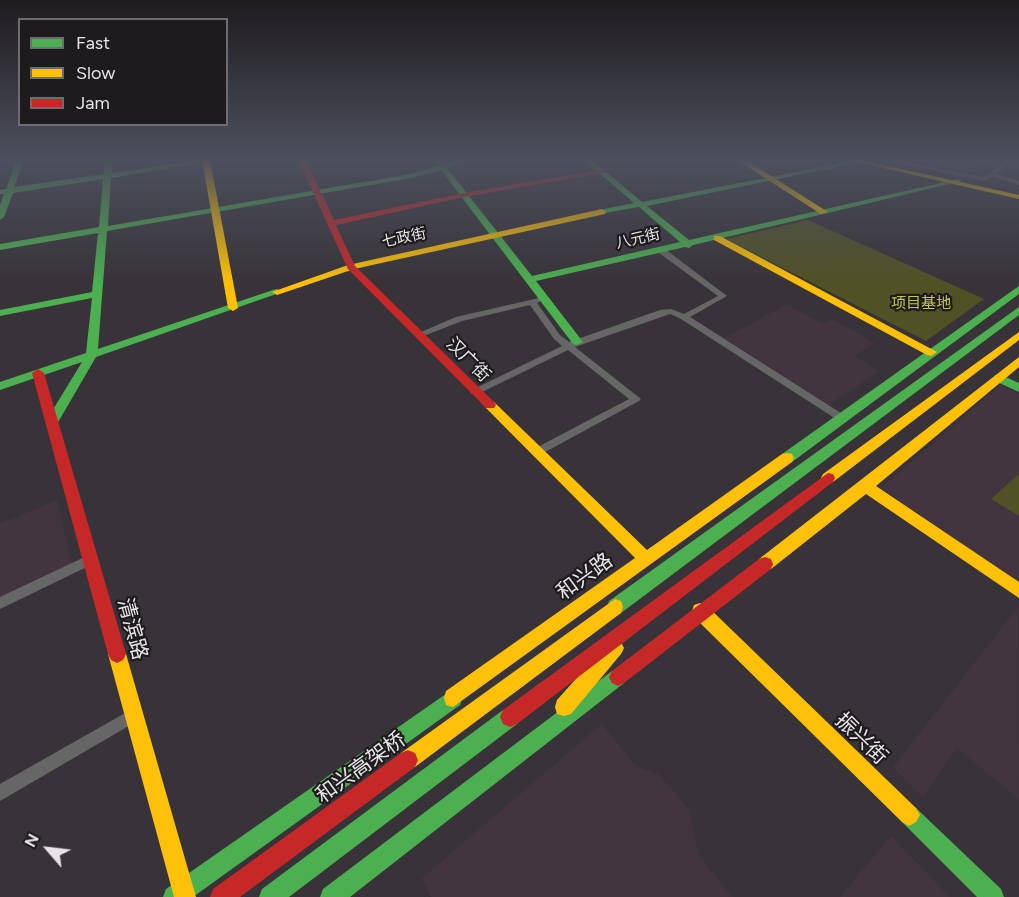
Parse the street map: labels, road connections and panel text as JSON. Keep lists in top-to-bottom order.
{
  "streets": {
    "main road": [
      "七政街",
      "八元街",
      "汉广街",
      "和兴路",
      "清滨路",
      "振兴街",
      "和兴高架桥"
    ]
  },
  "crossings": [
    ["七政街", "汉广街"],
    ["七政街", "清滨路"],
    ["汉广街", "和兴路"],
    ["和兴路", "清滨路"]
  ],
  "parks": ["项目基地"],
  "legend": ["Fast", "Slow", "Jam"],
  "north": "top left"
}
